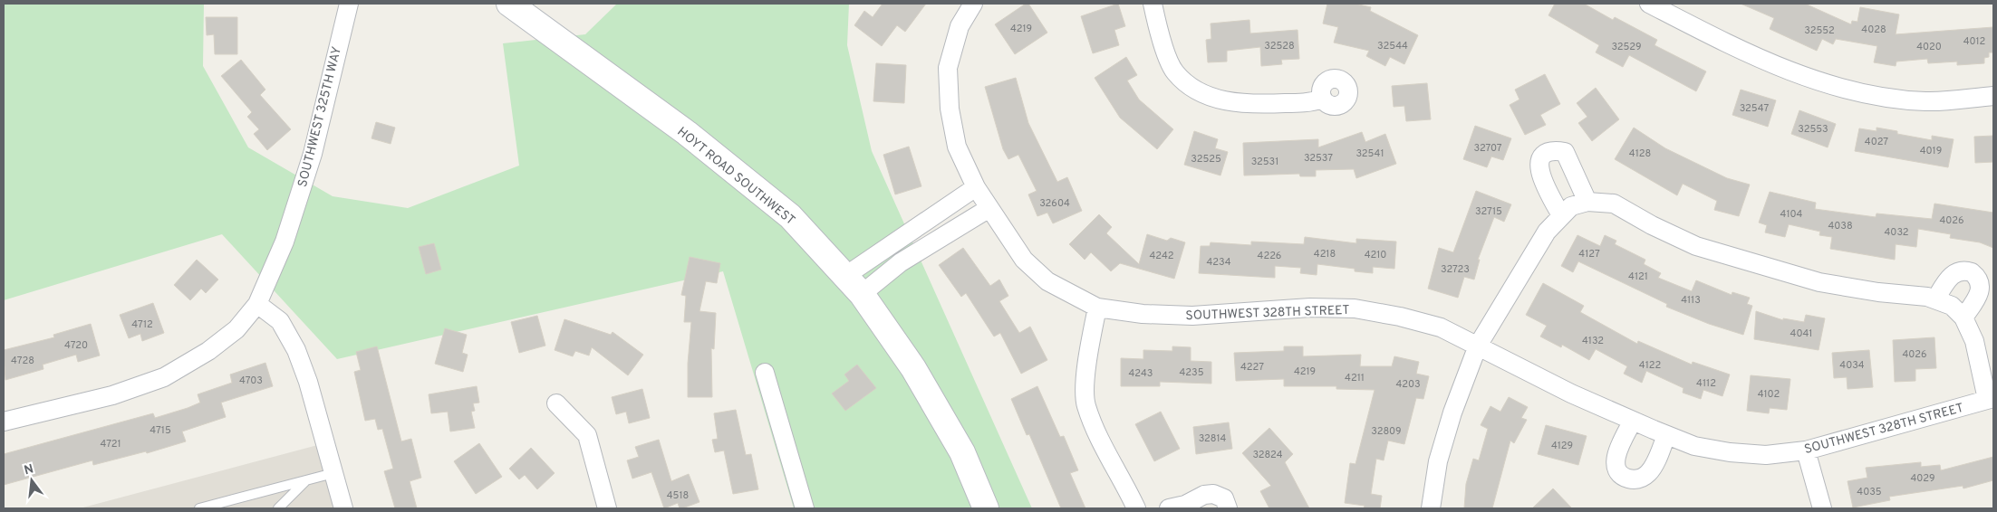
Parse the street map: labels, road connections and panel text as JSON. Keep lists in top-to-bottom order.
{
  "streets": {
    "main road": ["HOYT ROAD SOUTHWEST"],
    "street": ["SOUTHWEST 325TH WAY", "SOUTHWEST 328TH STREET"]
  },
  "house_numbers": [
    "4219",
    "4028",
    "32552",
    "4012",
    "32528",
    "32544",
    "32529",
    "4020",
    "32547",
    "32553",
    "4027",
    "32707",
    "4019",
    "32541",
    "4128",
    "32537",
    "32525",
    "32531",
    "32604",
    "32715",
    "4104",
    "4026",
    "4038",
    "4032",
    "4218",
    "4127",
    "4210",
    "4242",
    "4226",
    "4234",
    "32723",
    "4121",
    "4113",
    "4712",
    "4041",
    "4132",
    "4720",
    "4026",
    "4728",
    "4122",
    "4034",
    "4227",
    "4219",
    "4235",
    "4243",
    "4211",
    "4703",
    "4112",
    "4203",
    "4102",
    "4715",
    "32809",
    "32814",
    "4721",
    "4129",
    "32824",
    "4029",
    "4035",
    "4518"
  ],
  "north": "top"
}
